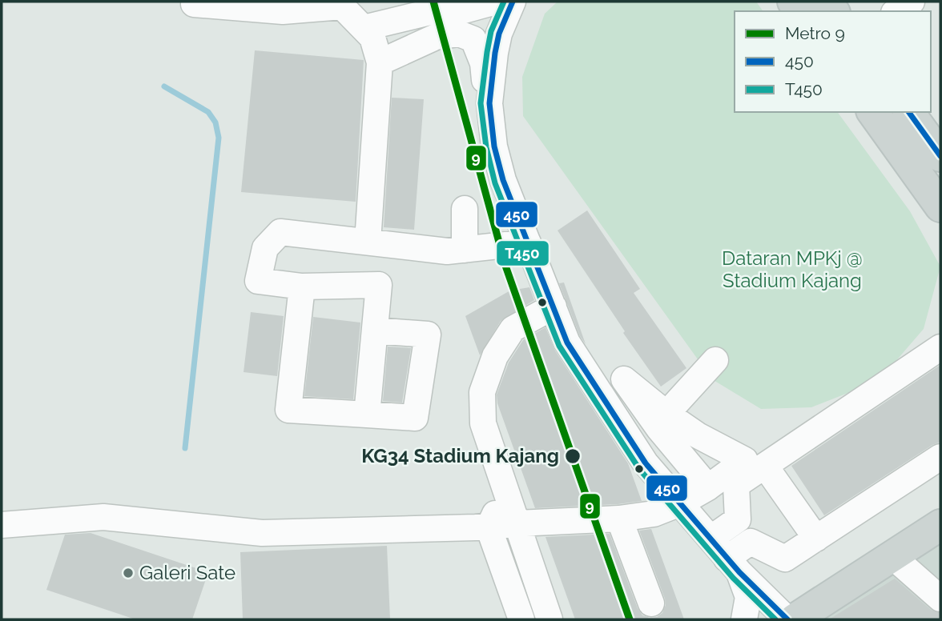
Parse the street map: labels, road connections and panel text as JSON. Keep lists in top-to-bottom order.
{
  "parks": ["Dataran MPKj @ Stadium Kajang"],
  "places": ["KG34 Stadium Kajang", "Galeri Sate"],
  "lines": ["metro line 9", "transit line 450", "transit line T450"],
  "legend": ["Metro 9", "450", "T450"]
}
